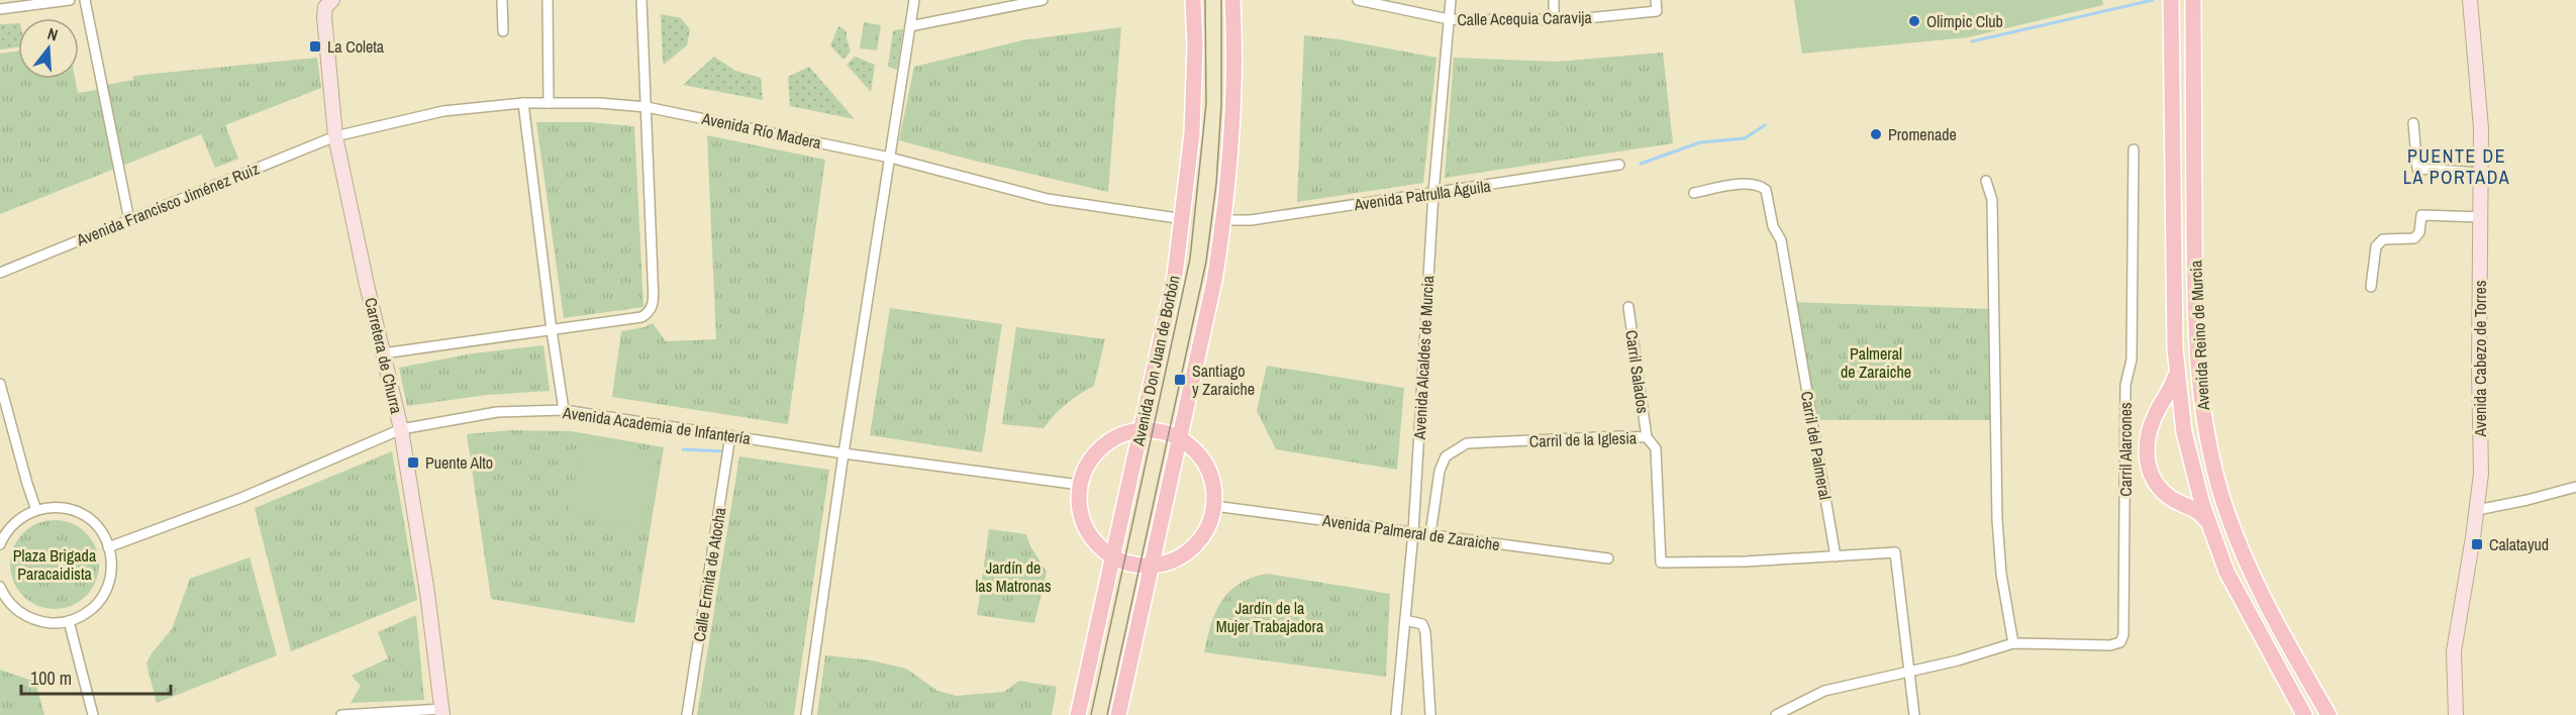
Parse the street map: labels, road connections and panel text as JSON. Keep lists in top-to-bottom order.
{
  "streets": {
    "main road": ["Avenida Reino de Murcia", "Avenida Don Juan de Borbón"],
    "street": [
      "Calle Acequia Caravija",
      "Avenida Río Madera",
      "Avenida Patrulla Águila",
      "Avenida Francisco Jiménez Ruiz",
      "Carretera de Churra",
      "Avenida Alcaldes de Murcia",
      "Avenida Cabezo de Torres",
      "Carril Salados",
      "Avenida Academia de Infantería",
      "Carril de la Iglesia",
      "Carril del Palmeral",
      "Carril Alarcones",
      "Avenida Palmeral de Zaraiche",
      "Calle Ermita de Atocha"
    ]
  },
  "crossings": [
    ["Calle Acequia Caravija", "Avenida Alcaldes de Murcia"],
    ["Avenida Río Madera", "Avenida Francisco Jiménez Ruiz"],
    ["Avenida Río Madera", "Carretera de Churra"],
    ["Avenida Río Madera", "Avenida Don Juan de Borbón"],
    ["Avenida Patrulla Águila", "Avenida Alcaldes de Murcia"],
    ["Avenida Francisco Jiménez Ruiz", "Carretera de Churra"],
    ["Carretera de Churra", "Avenida Academia de Infantería"],
    ["Avenida Alcaldes de Murcia", "Avenida Palmeral de Zaraiche"],
    ["Carril Salados", "Carril de la Iglesia"],
    ["Avenida Academia de Infantería", "Calle Ermita de Atocha"],
    ["Carril de la Iglesia", "Carril del Palmeral"],
    ["Carril de la Iglesia", "Avenida Palmeral de Zaraiche"]
  ],
  "districts": ["PUENTE DE LA PORTADA"],
  "parks": [
    "Palmeral de Zaraiche",
    "Plaza Brigada Paracaidista",
    "Jardín de las Matronas",
    "Jardín de la Mujer Trabajadora"
  ],
  "places": {
    "other": ["Olimpic Club", "Promenade"],
    "transit": [
      "La Coleta",
      "Santiago y Zaraiche",
      "Puente Alto",
      "Calatayud"
    ]
  },
  "scale_bar": "100 m",
  "north": "top"
}
